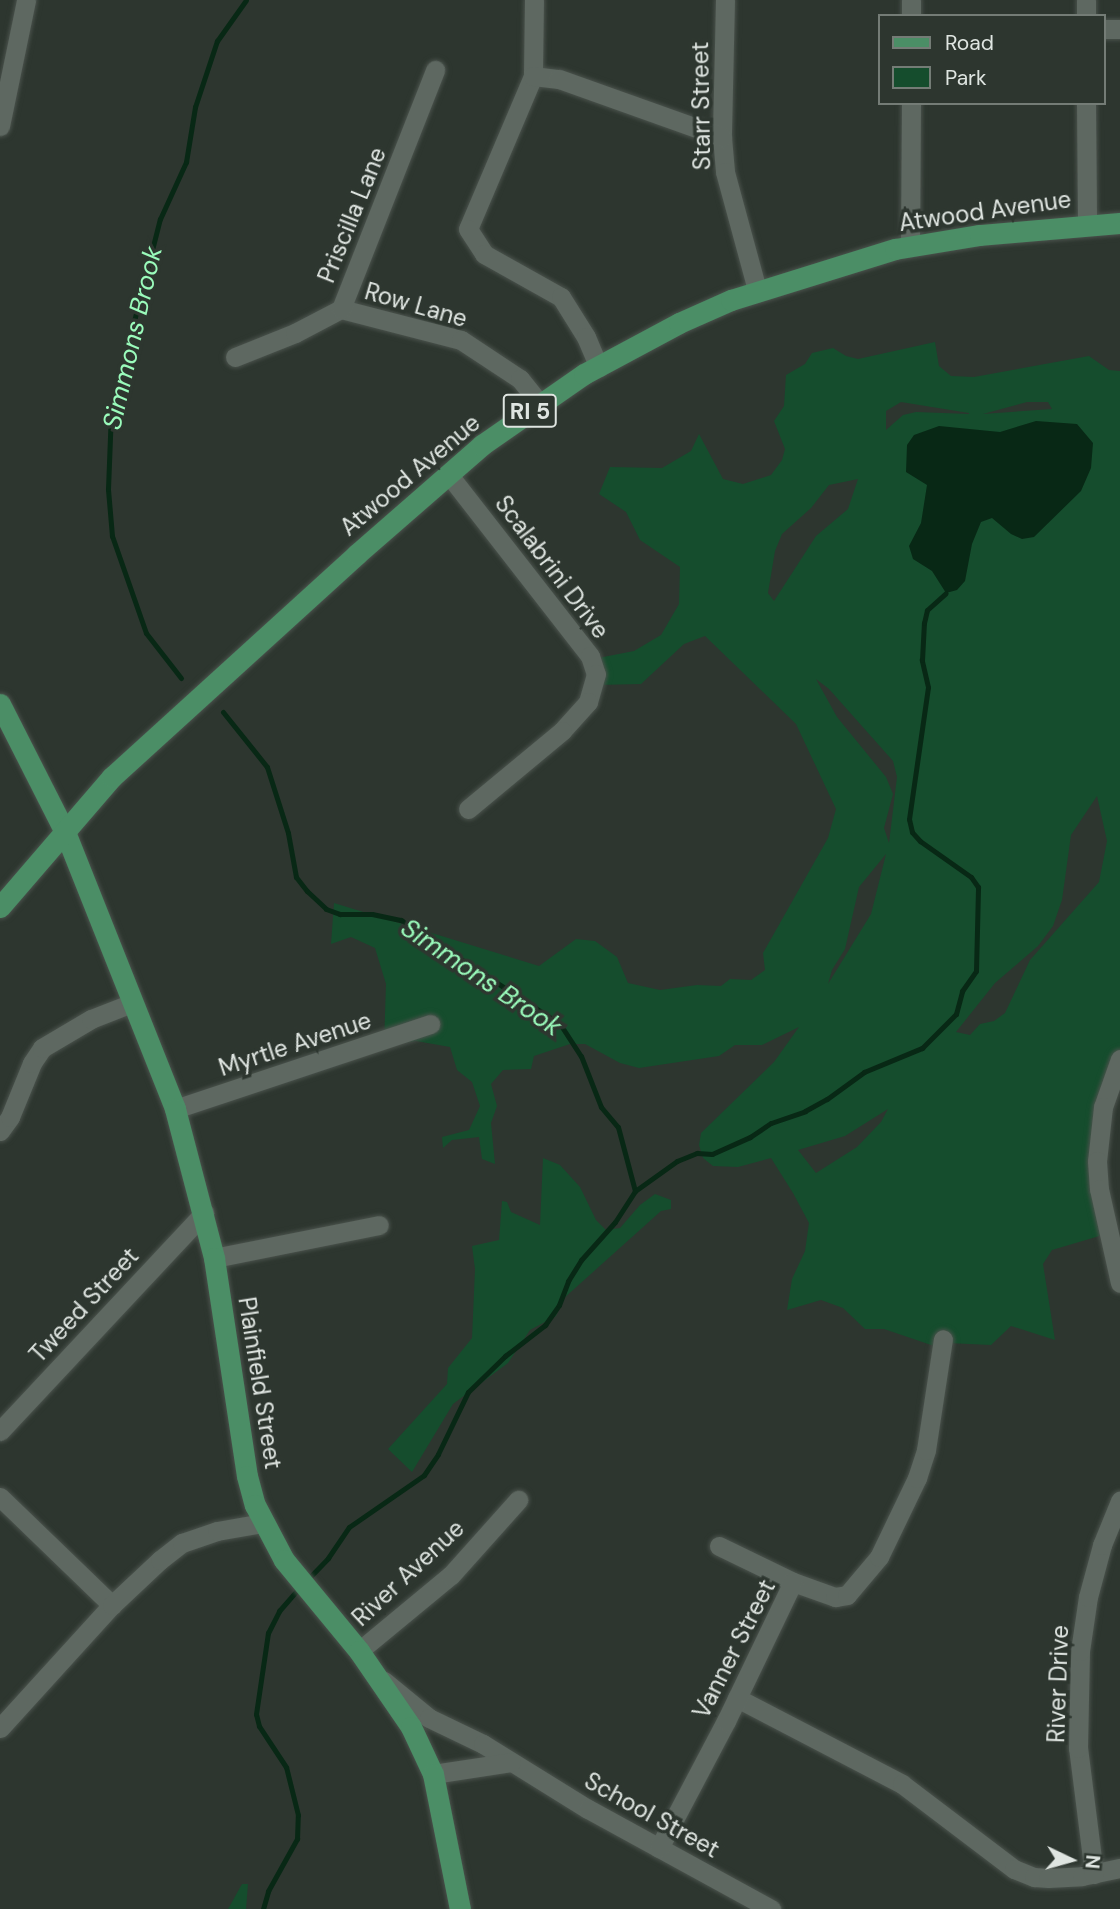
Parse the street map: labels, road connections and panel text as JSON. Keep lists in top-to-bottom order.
{
  "streets": {
    "main road": ["Atwood Avenue", "RI 5", "Plainfield Street"],
    "street": [
      "Starr Street",
      "Priscilla Lane",
      "Row Lane",
      "Scalabrini Drive",
      "Myrtle Avenue",
      "Tweed Street",
      "River Avenue",
      "Vanner Street",
      "River Drive",
      "School Street"
    ]
  },
  "crossings": [
    ["Starr Street", "Atwood Avenue"],
    ["Atwood Avenue", "Row Lane"],
    ["Atwood Avenue", "Scalabrini Drive"],
    ["Atwood Avenue", "Plainfield Street"],
    ["Priscilla Lane", "Row Lane"],
    ["Myrtle Avenue", "Plainfield Street"],
    ["Tweed Street", "Plainfield Street"],
    ["Plainfield Street", "River Avenue"],
    ["Plainfield Street", "School Street"],
    ["Vanner Street", "School Street"]
  ],
  "water": ["Simmons Brook"],
  "legend": ["Road", "Park"],
  "north": "right"
}
